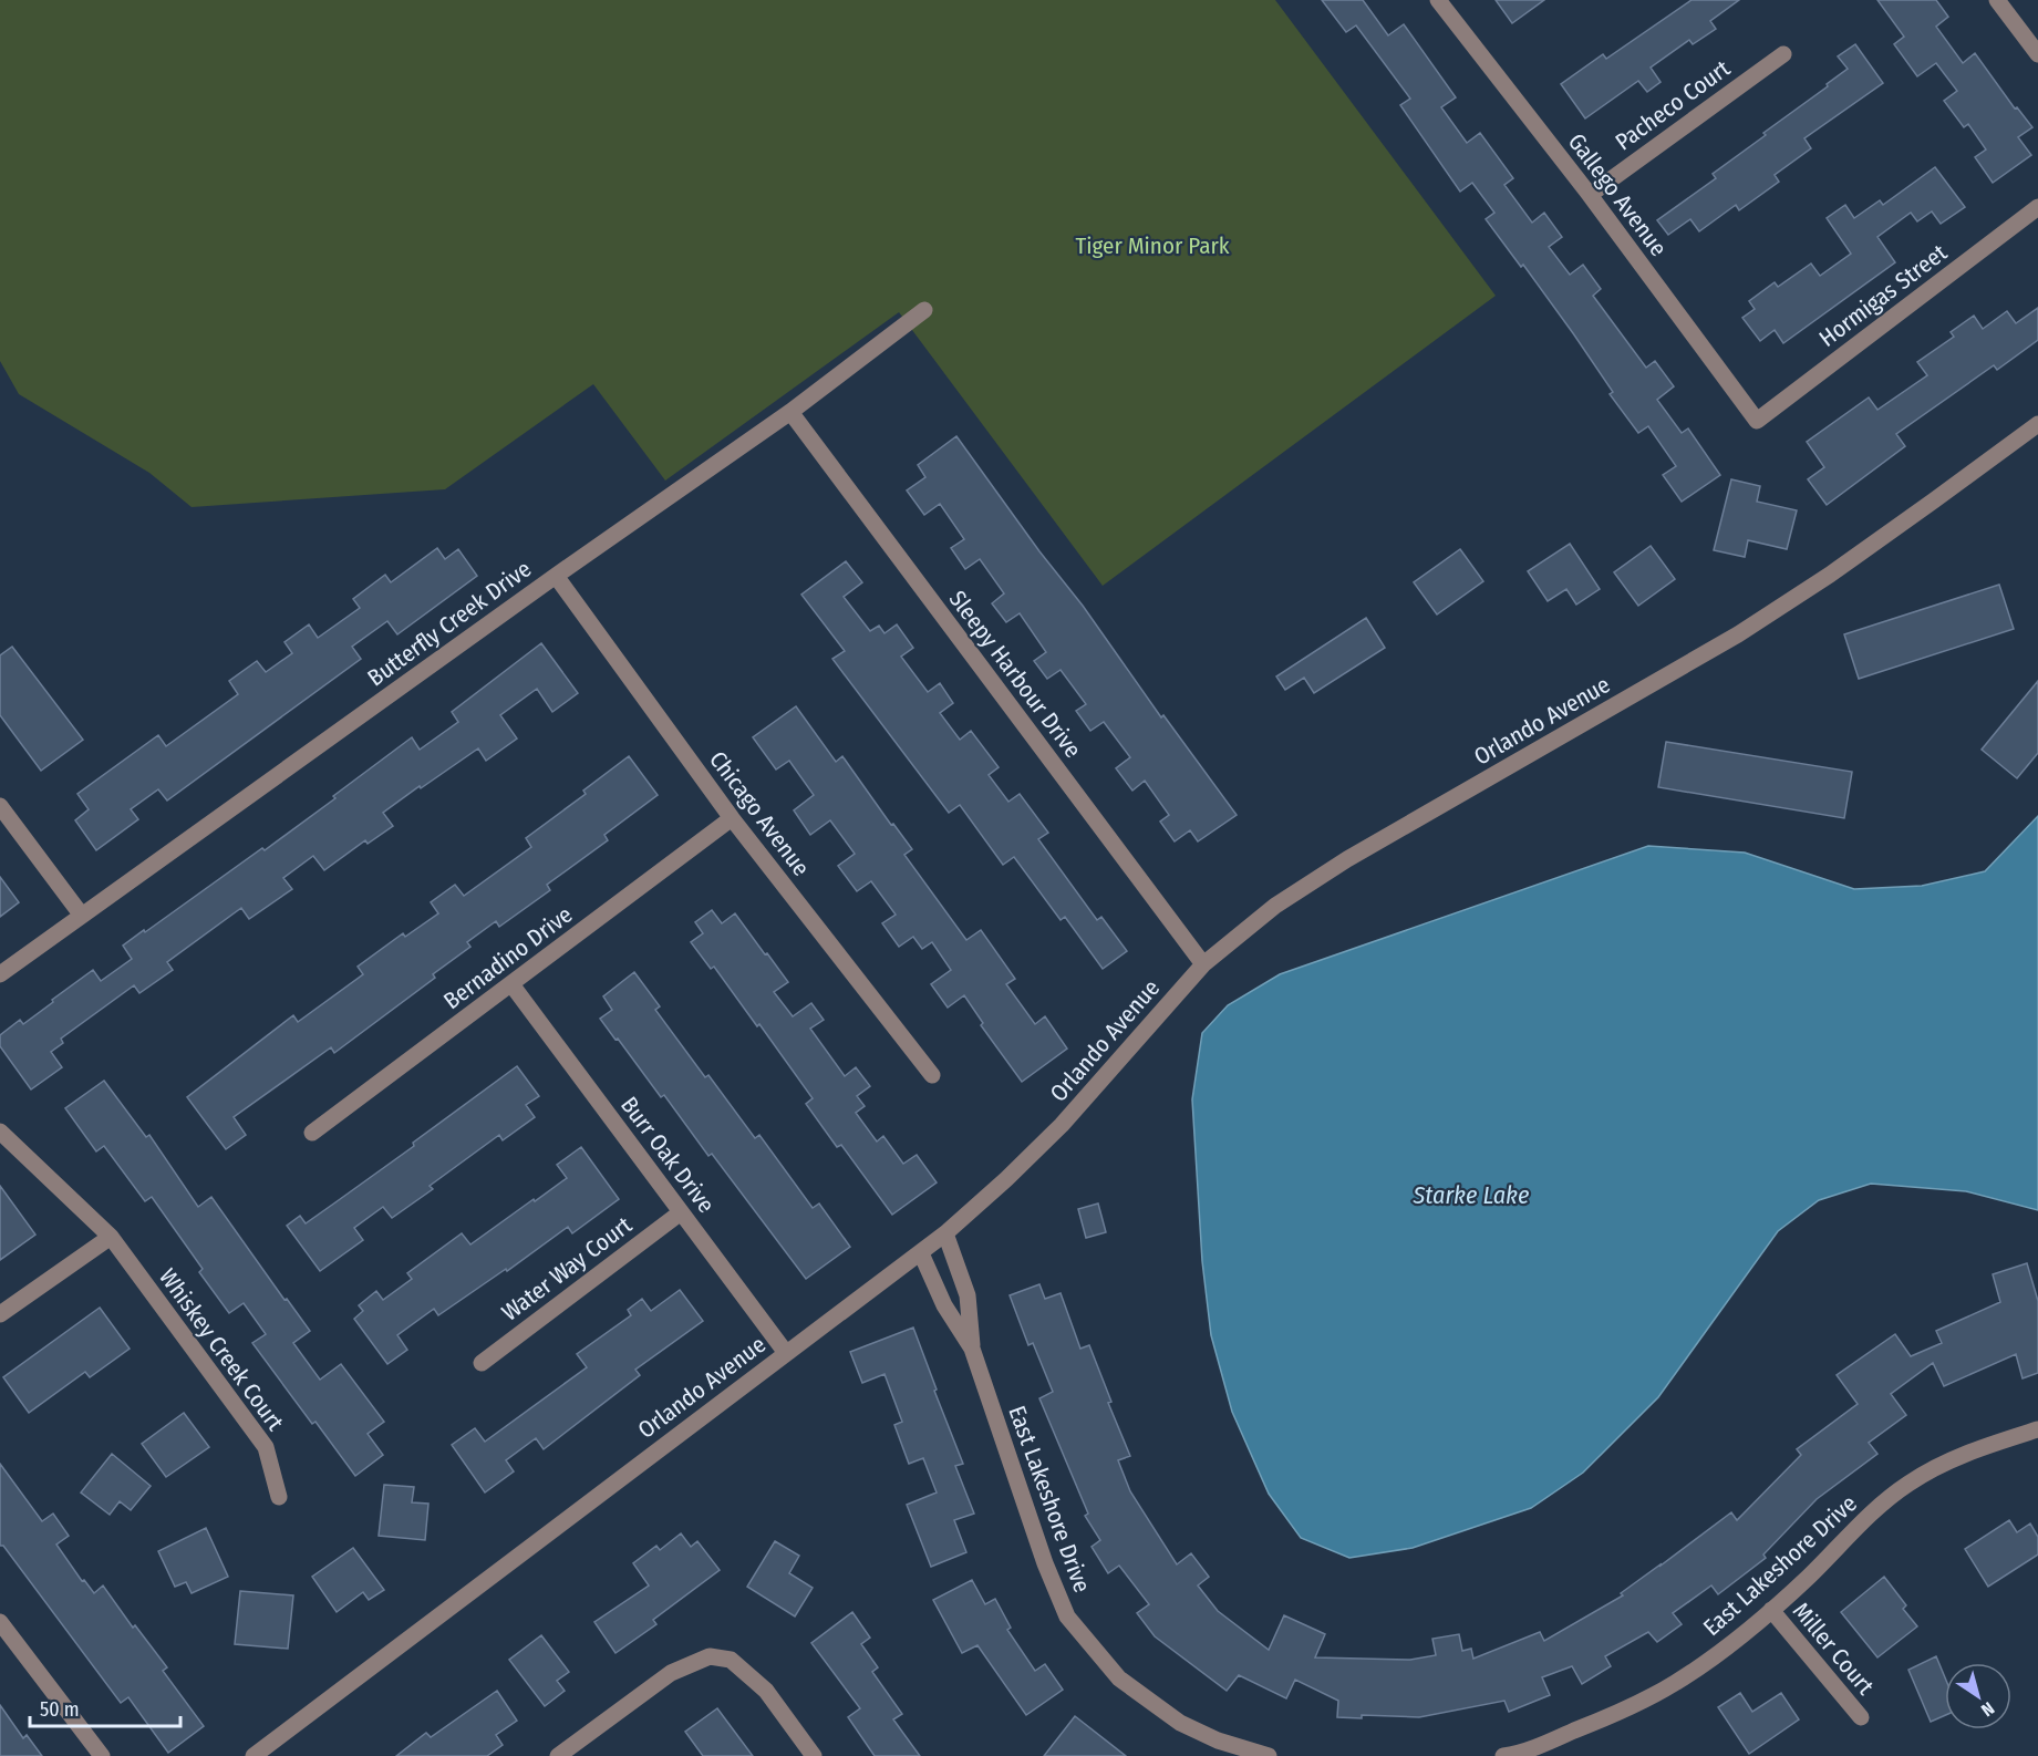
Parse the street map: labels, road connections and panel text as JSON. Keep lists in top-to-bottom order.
{
  "streets": {
    "street": [
      "Pacheco Court",
      "Gallego Avenue",
      "Hormigas Street",
      "Butterfly Creek Drive",
      "Sleepy Harbour Drive",
      "Orlando Avenue",
      "Chicago Avenue",
      "Bernadino Drive",
      "Burr Oak Drive",
      "Water Way Court",
      "Whiskey Creek Court",
      "East Lakeshore Drive",
      "Miller Court"
    ]
  },
  "crossings": [
    ["Pacheco Court", "Gallego Avenue"],
    ["Gallego Avenue", "Hormigas Street"],
    ["Butterfly Creek Drive", "Sleepy Harbour Drive"],
    ["Butterfly Creek Drive", "Chicago Avenue"],
    ["Sleepy Harbour Drive", "Orlando Avenue"],
    ["Orlando Avenue", "Burr Oak Drive"],
    ["Orlando Avenue", "East Lakeshore Drive"],
    ["Chicago Avenue", "Bernadino Drive"],
    ["Bernadino Drive", "Burr Oak Drive"],
    ["Burr Oak Drive", "Water Way Court"],
    ["East Lakeshore Drive", "Miller Court"]
  ],
  "water": ["Starke Lake"],
  "parks": ["Tiger Minor Park"],
  "scale_bar": "50 m",
  "north": "bottom right"
}
